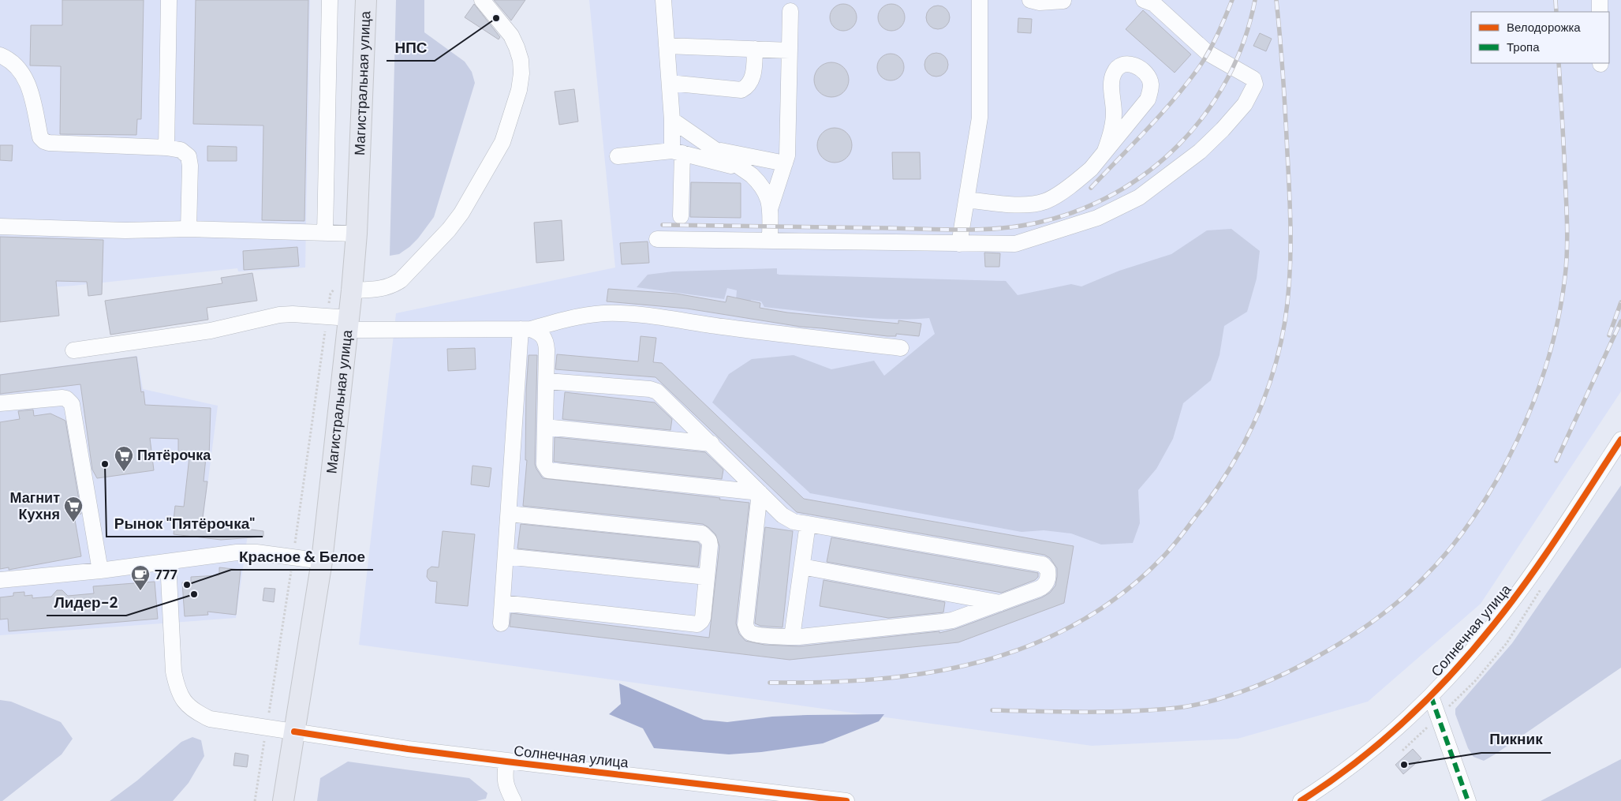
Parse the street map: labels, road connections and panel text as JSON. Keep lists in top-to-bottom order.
{
  "streets": {
    "main road": ["Магистральная улица"],
    "street": ["Солнечная улица"]
  },
  "crossings": [
    ["Магистральная улица", "Солнечная улица"]
  ],
  "places": {
    "other": [
      "НПС",
      "Рынок \"Пятёрочка\"",
      "Красное & Белое",
      "Лидер-2",
      "Пикник"
    ],
    "supermarket": ["Пятёрочка", "Магнит Кухня"],
    "cafe": ["777"]
  },
  "legend": ["Велодорожка", "Тропа"]
}
